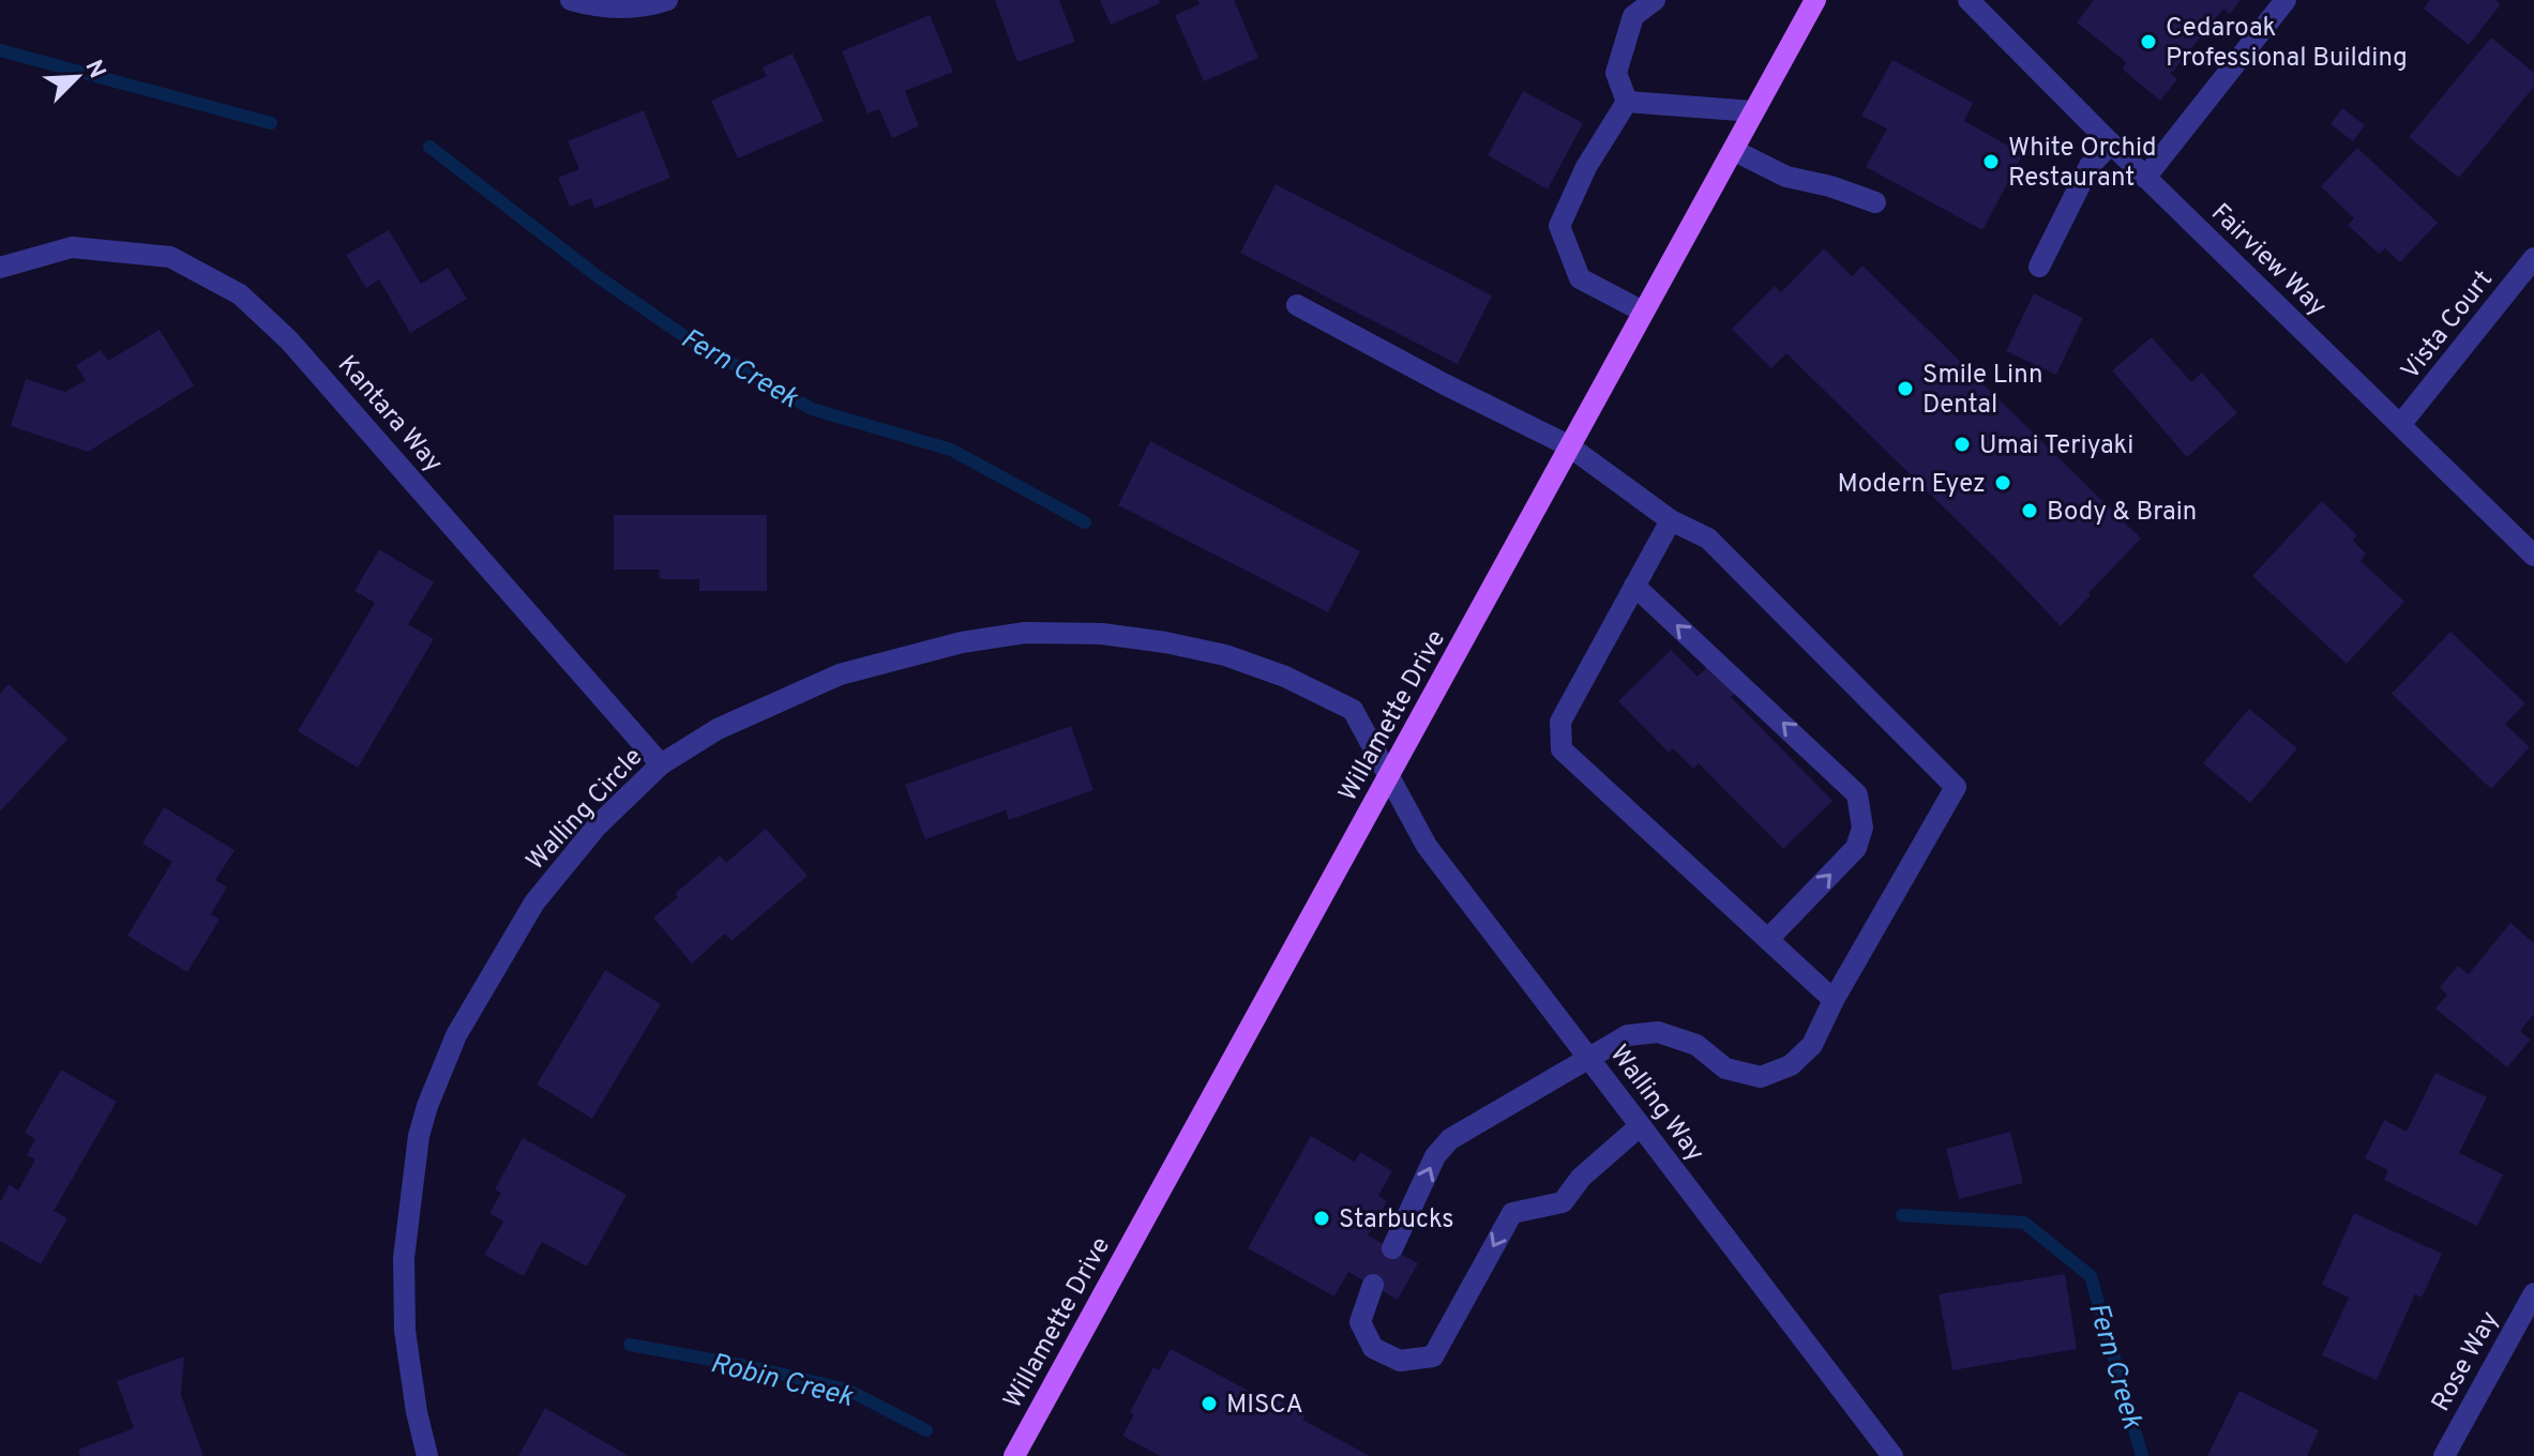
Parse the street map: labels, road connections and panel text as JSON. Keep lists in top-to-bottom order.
{
  "streets": {
    "main road": ["Willamette Drive"],
    "street": [
      "Fairview Way",
      "Vista Court",
      "Kantara Way",
      "Walling Circle",
      "Walling Way",
      "Rose Way"
    ]
  },
  "crossings": [
    ["Fairview Way", "Vista Court"],
    ["Kantara Way", "Walling Circle"],
    ["Willamette Drive", "Walling Circle"],
    ["Willamette Drive", "Walling Way"],
    ["Walling Circle", "Walling Way"]
  ],
  "water": ["Fern Creek", "Robin Creek"],
  "places": [
    "Cedaroak Professional Building",
    "White Orchid Restaurant",
    "Smile Linn Dental",
    "Umai Teriyaki",
    "Modern Eyez",
    "Body & Brain",
    "Starbucks",
    "MISCA"
  ],
  "north": "top right"
}
